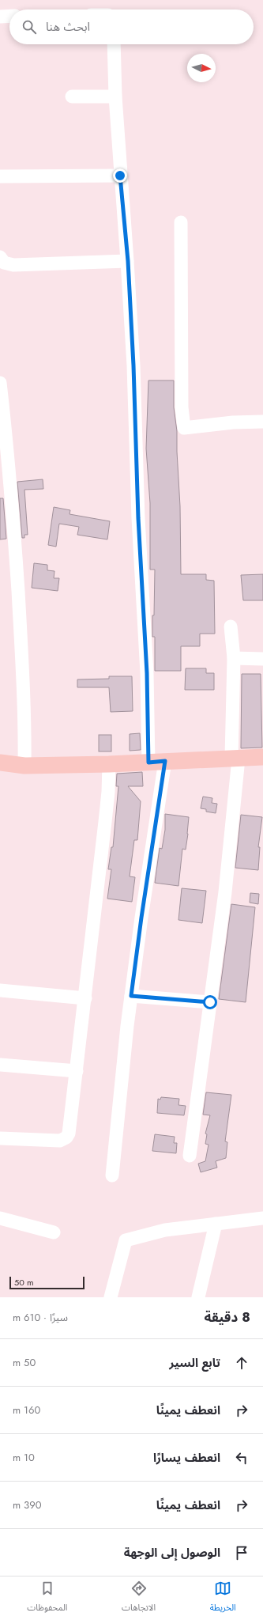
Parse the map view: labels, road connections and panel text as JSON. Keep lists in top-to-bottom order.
{
  "scale_bar": "50 m",
  "north": "right",
  "page": {
    "search": "ابحث هنا",
    "scale": "50 m",
    "heading": ["8 دقيقة", "سيرًا · 610 m"],
    "list": [
      ["تابع السير", "50 m"],
      ["انعطف يمينًا", "160 m"],
      ["انعطف يسارًا", "10 m"],
      ["انعطف يمينًا", "390 m"],
      "الوصول إلى الوجهة"
    ],
    "nav": ["الخريطة", "الاتجاهات", "المحفوظات"]
  }
}
